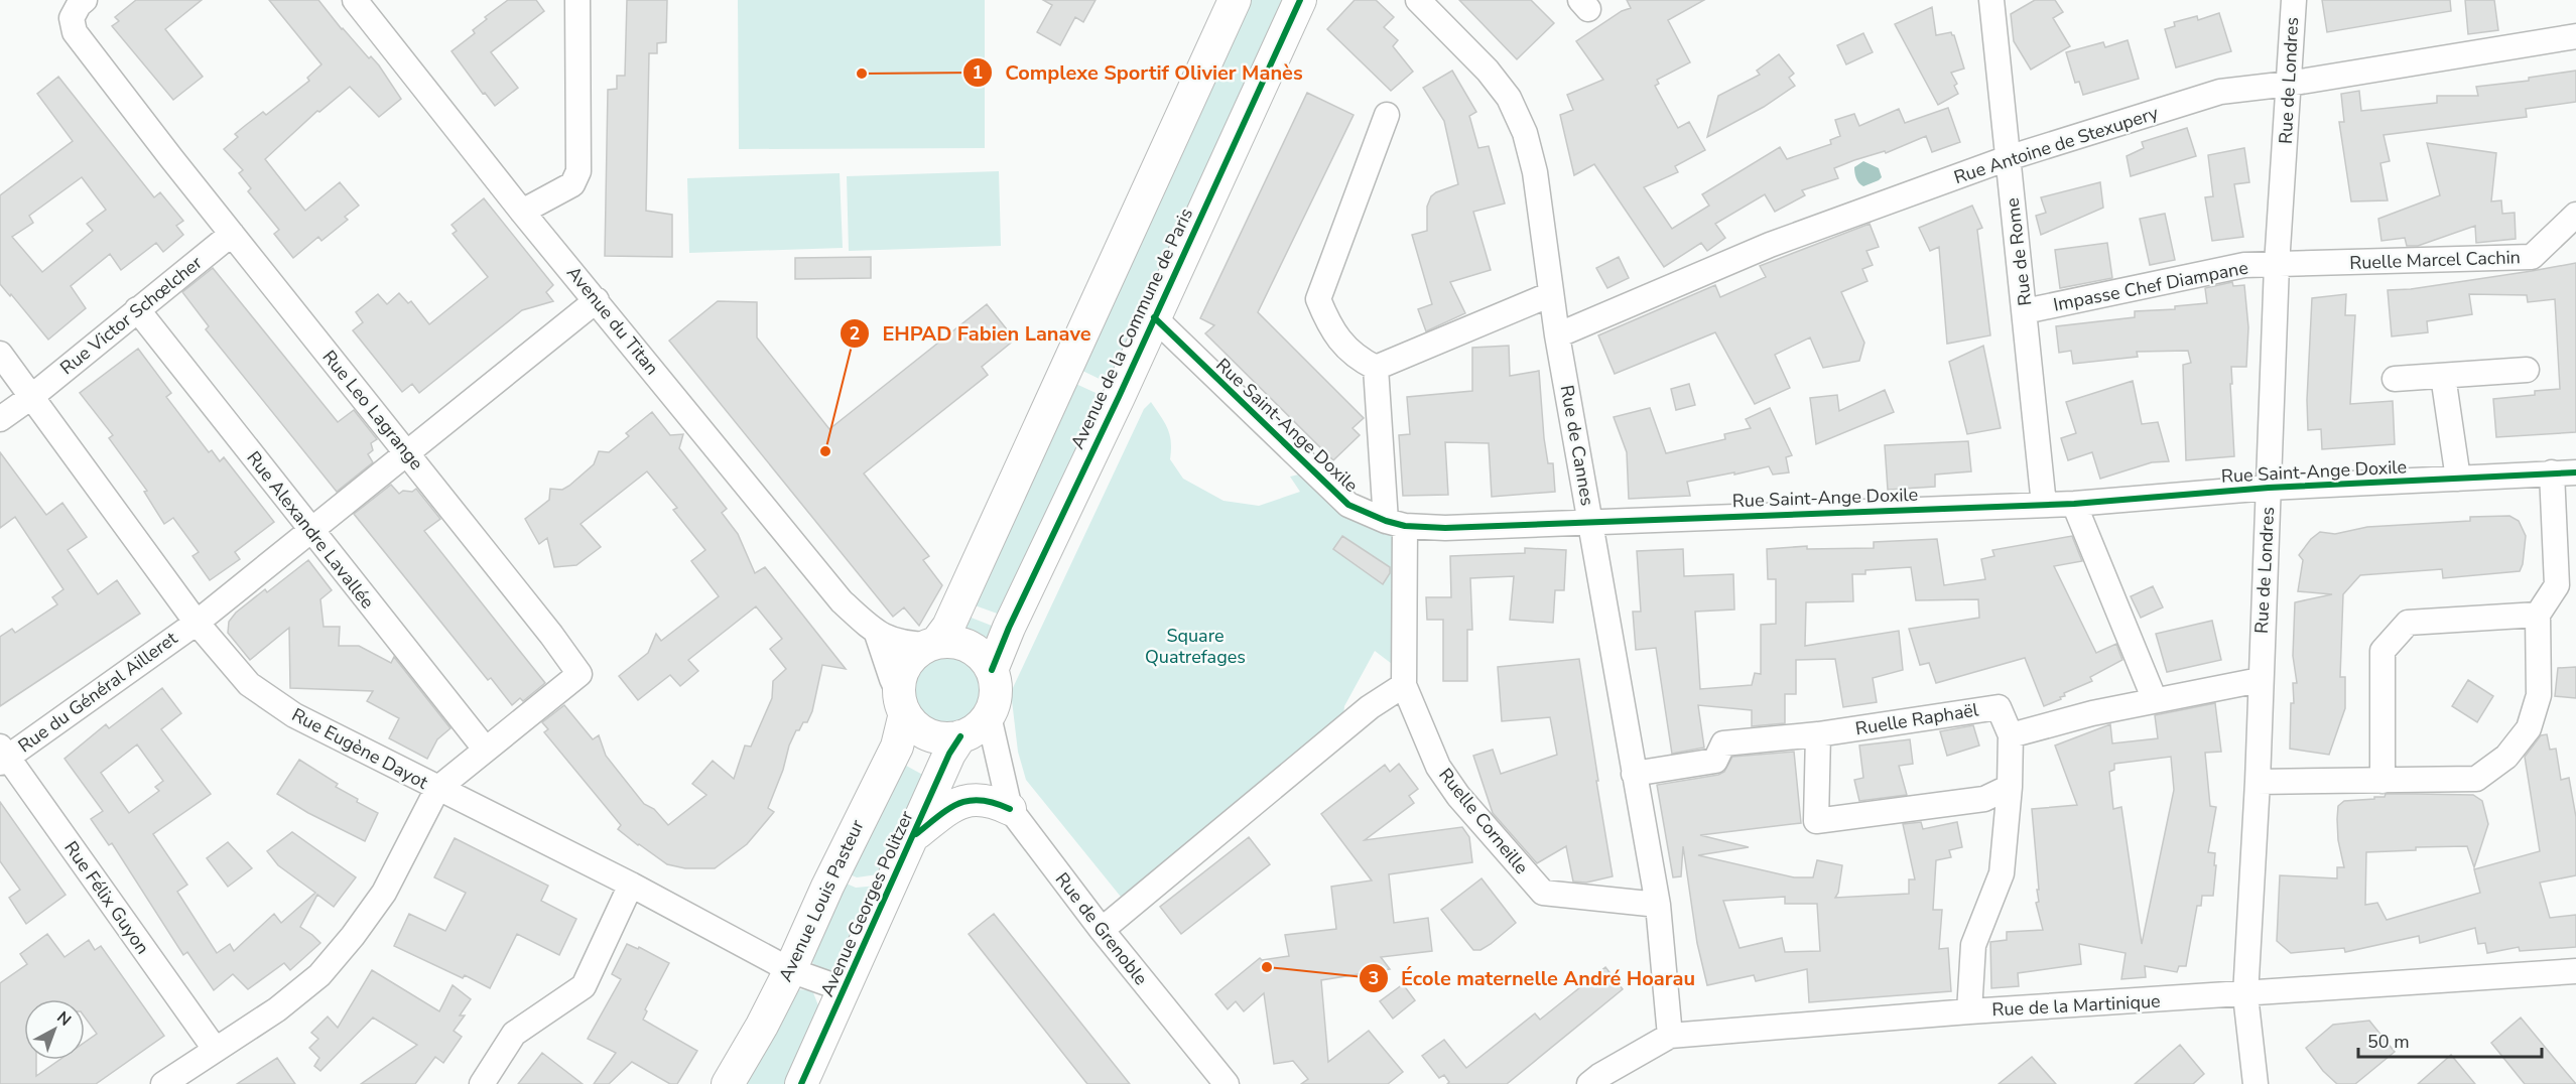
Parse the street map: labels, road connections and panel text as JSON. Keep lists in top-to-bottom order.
{
  "streets": {
    "main road": ["Avenue de la Commune de Paris", "Avenue Louis Pasteur", "Avenue Georges Politzer"],
    "street": [
      "Rue de Londres",
      "Rue Antoine de Stexupery",
      "Rue de Rome",
      "Ruelle Marcel Cachin",
      "Impasse Chef Diampane",
      "Rue Victor Schœlcher",
      "Avenue du Titan",
      "Rue Leo Lagrange",
      "Rue Saint-Ange Doxile",
      "Rue de Cannes",
      "Rue Alexandre Lavallée",
      "Rue du Général Ailleret",
      "Ruelle Raphaël",
      "Rue Eugène Dayot",
      "Ruelle Corneille",
      "Rue Félix Guyon",
      "Rue de Grenoble",
      "Rue de la Martinique"
    ]
  },
  "crossings": [
    ["Rue de Londres", "Rue Antoine de Stexupery"],
    ["Rue de Londres", "Ruelle Marcel Cachin"],
    ["Rue de Londres", "Impasse Chef Diampane"],
    ["Rue de Londres", "Rue Saint-Ange Doxile"],
    ["Rue de Londres", "Rue de la Martinique"],
    ["Rue Antoine de Stexupery", "Rue de Rome"],
    ["Rue Antoine de Stexupery", "Rue de Cannes"],
    ["Rue de Rome", "Impasse Chef Diampane"],
    ["Rue de Rome", "Rue Saint-Ange Doxile"],
    ["Ruelle Marcel Cachin", "Impasse Chef Diampane"],
    ["Rue Victor Schœlcher", "Rue Leo Lagrange"],
    ["Rue Victor Schœlcher", "Rue Alexandre Lavallée"],
    ["Rue Victor Schœlcher", "Rue Eugène Dayot"],
    ["Avenue du Titan", "Avenue de la Commune de Paris"],
    ["Avenue du Titan", "Rue du Général Ailleret"],
    ["Avenue du Titan", "Avenue Louis Pasteur"],
    ["Avenue du Titan", "Avenue Georges Politzer"],
    ["Avenue du Titan", "Rue de Grenoble"],
    ["Avenue de la Commune de Paris", "Rue Saint-Ange Doxile"],
    ["Avenue de la Commune de Paris", "Avenue Louis Pasteur"],
    ["Avenue de la Commune de Paris", "Avenue Georges Politzer"],
    ["Avenue de la Commune de Paris", "Rue de Grenoble"],
    ["Rue Leo Lagrange", "Rue Alexandre Lavallée"],
    ["Rue Leo Lagrange", "Rue du Général Ailleret"],
    ["Rue Leo Lagrange", "Rue Eugène Dayot"],
    ["Rue Saint-Ange Doxile", "Rue de Cannes"],
    ["Rue Saint-Ange Doxile", "Ruelle Corneille"],
    ["Rue de Cannes", "Ruelle Raphaël"],
    ["Rue de Cannes", "Ruelle Corneille"],
    ["Rue de Cannes", "Rue de la Martinique"],
    ["Rue Alexandre Lavallée", "Rue du Général Ailleret"],
    ["Rue du Général Ailleret", "Rue Eugène Dayot"],
    ["Rue du Général Ailleret", "Rue Félix Guyon"],
    ["Rue Eugène Dayot", "Avenue Louis Pasteur"],
    ["Rue Eugène Dayot", "Avenue Georges Politzer"],
    ["Avenue Louis Pasteur", "Avenue Georges Politzer"],
    ["Avenue Louis Pasteur", "Rue de Grenoble"],
    ["Avenue Georges Politzer", "Rue de Grenoble"]
  ],
  "parks": ["Square Quatrefages"],
  "places": ["Complexe Sportif Olivier Manès", "EHPAD Fabien Lanave", "École maternelle André Hoarau"],
  "scale_bar": "50 m",
  "north": "top right"
}
